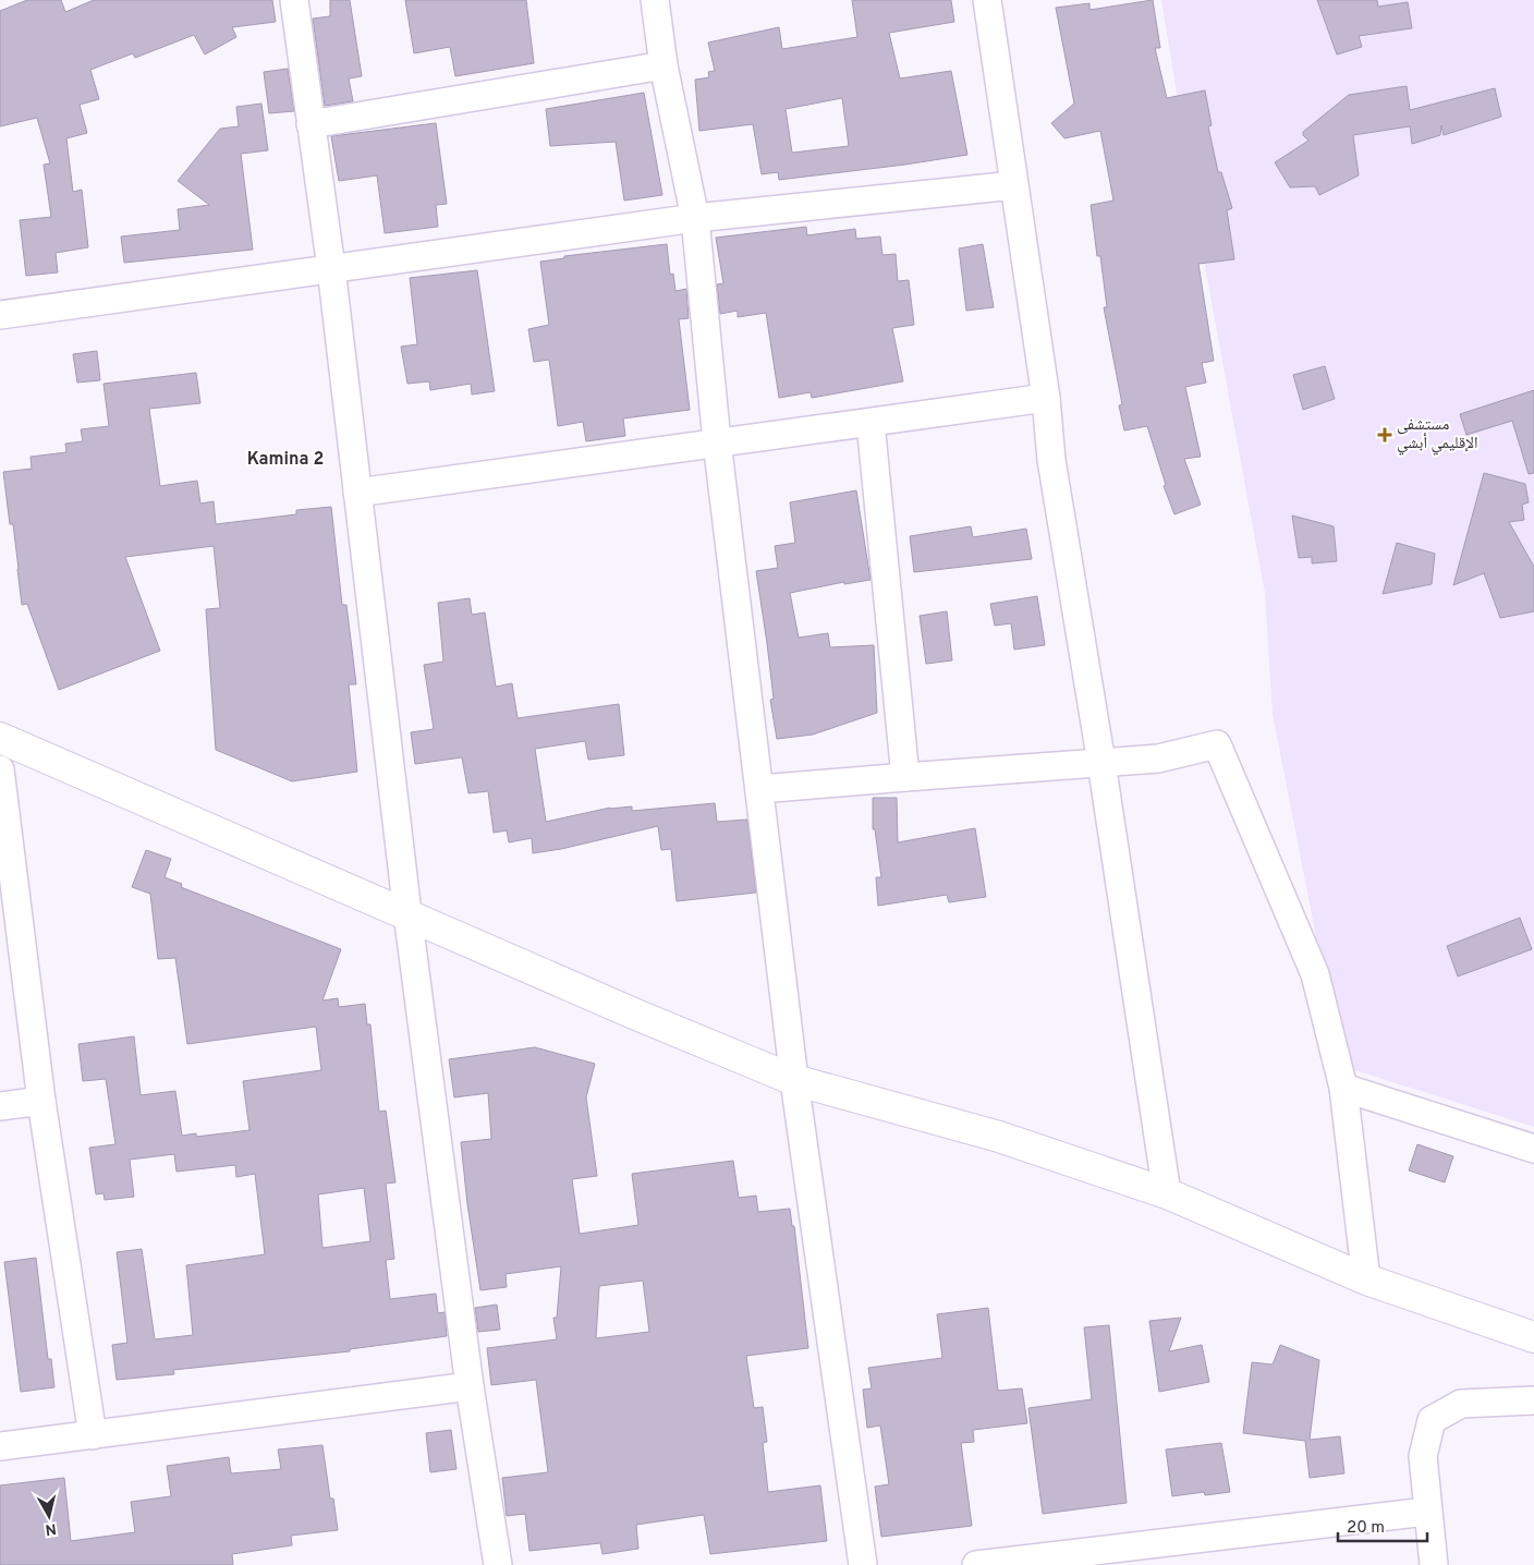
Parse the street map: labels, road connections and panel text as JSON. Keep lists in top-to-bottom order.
{
  "districts": ["Kamina 2"],
  "places": {
    "health": ["مستشفى الإقليمي أبشي"]
  },
  "scale_bar": "20 m",
  "north": "bottom"
}
